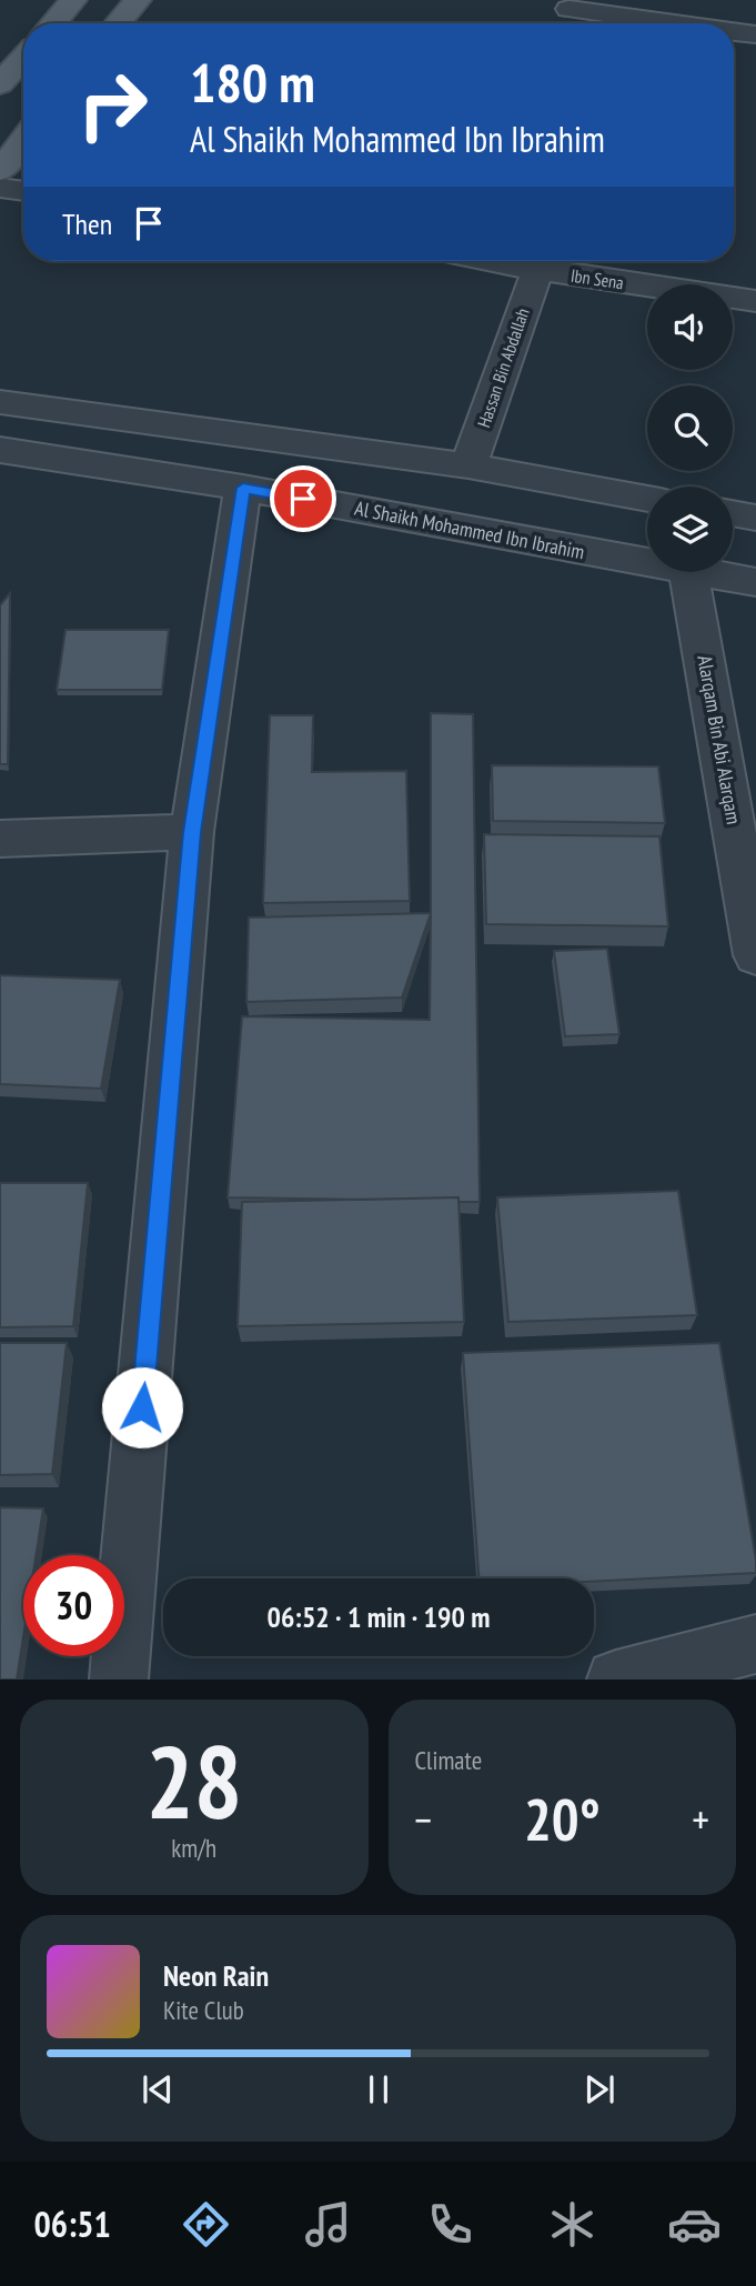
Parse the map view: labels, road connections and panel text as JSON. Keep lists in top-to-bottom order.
{
  "streets": {
    "street": [
      "Ibn Sena",
      "Hassan Bin Abdallah",
      "Al Shaikh Mohammed Ibn Ibrahim",
      "Alarqam Bin Abi Alarqam"
    ]
  },
  "crossings": [
    ["Ibn Sena", "Hassan Bin Abdallah"]
  ],
  "page": {
    "turn": ["180 m", "Al Shaikh Mohammed Ibn Ibrahim"],
    "then": "Then",
    "limit": "30",
    "trip": "06:52 · 1 min · 190 m",
    "tile": [
      ["28", "km/h"],
      "Climate"
    ],
    "heat": ["−", "20°", "+"],
    "song": ["Neon Rain", "Kite Club"],
    "tabs": "06:51"
  }
}
